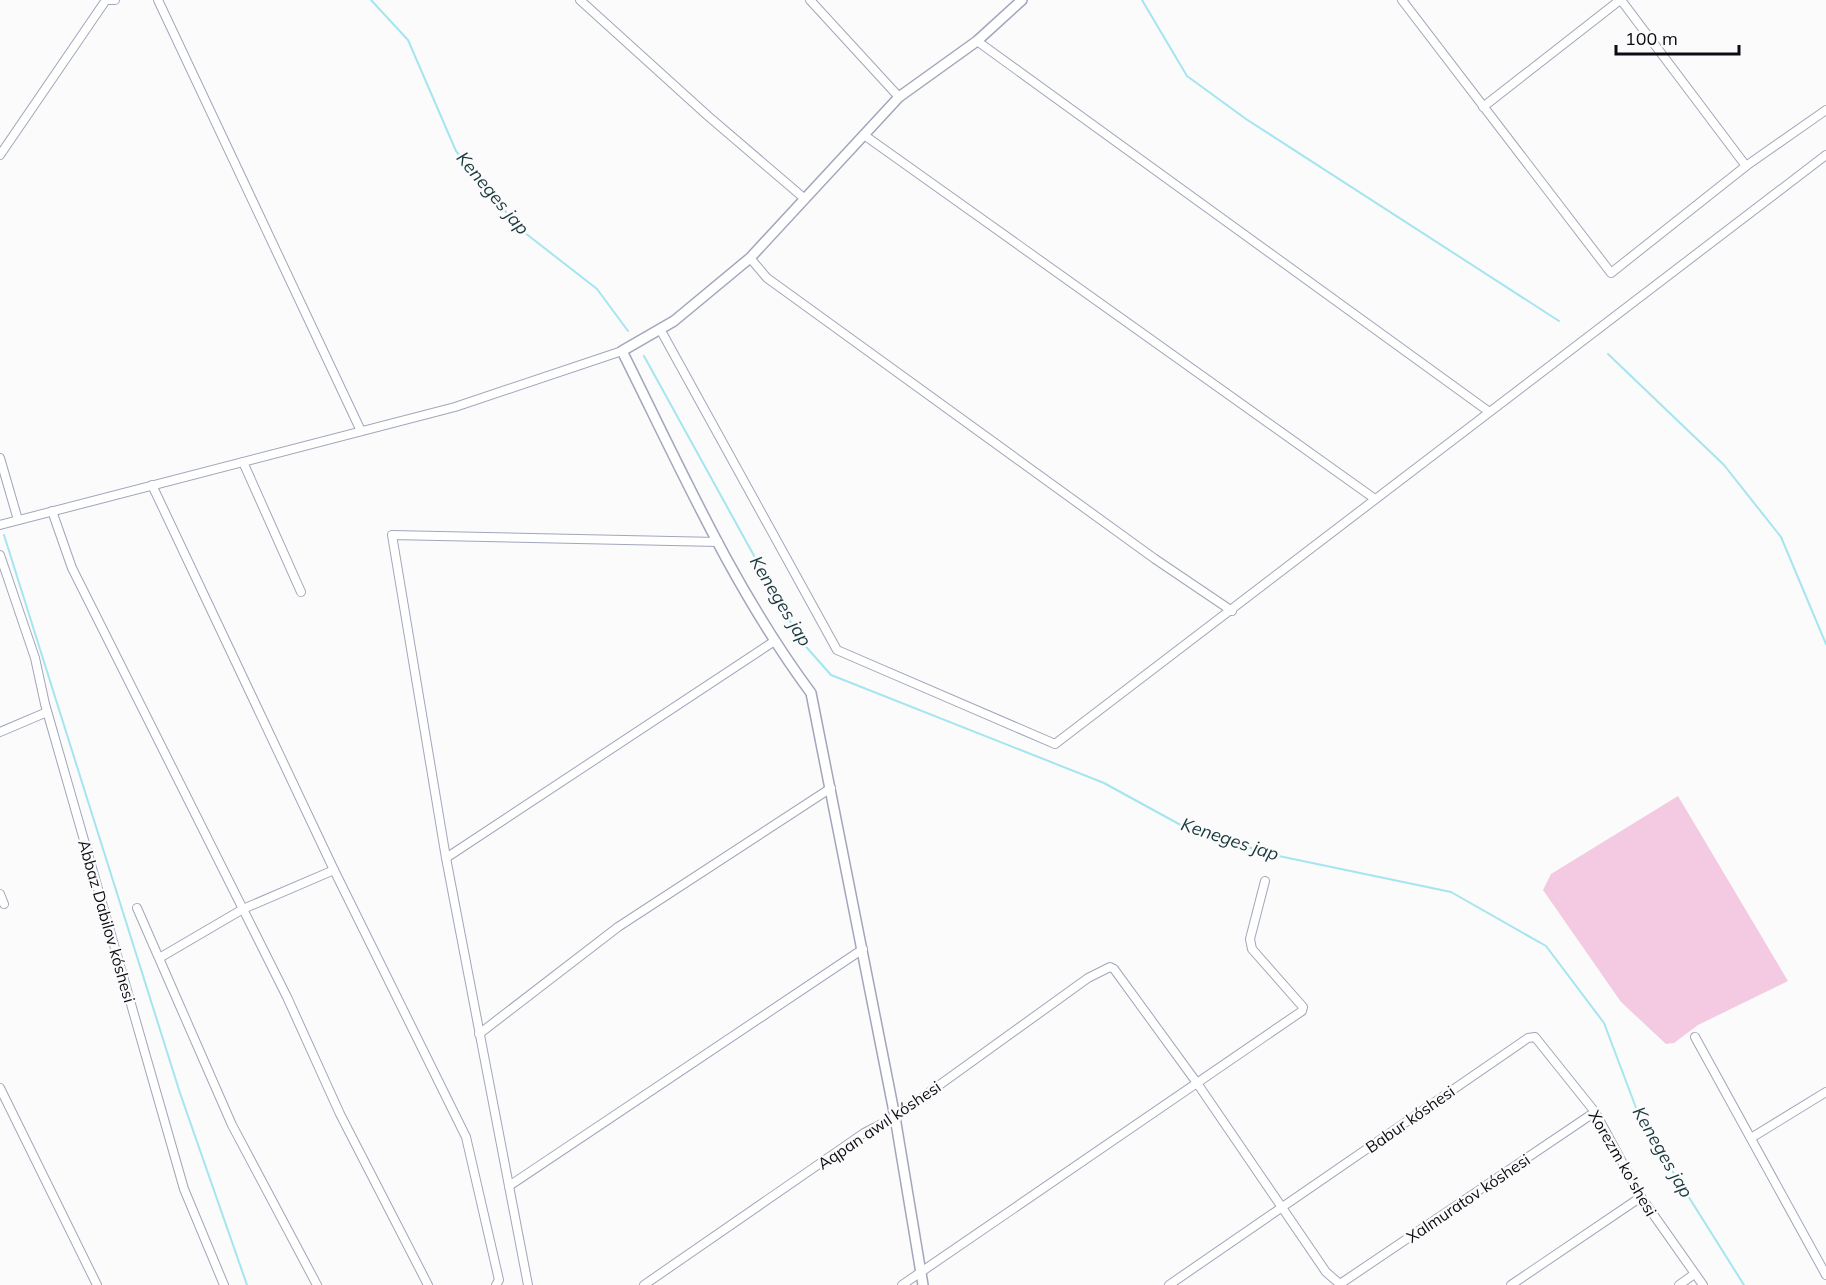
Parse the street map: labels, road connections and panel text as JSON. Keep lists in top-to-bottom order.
{
  "streets": {
    "street": [
      "Abbaz Dabilov kóshesi",
      "Babur kóshesi",
      "Aqpan awıl kóshesi",
      "Xorezm ko'shesi",
      "Xalmuratov kóshesi"
    ]
  },
  "crossings": [
    ["Babur kóshesi", "Xorezm ko'shesi"],
    ["Xorezm ko'shesi", "Xalmuratov kóshesi"]
  ],
  "water": ["Keneges jap"],
  "scale_bar": "100 m"
}
